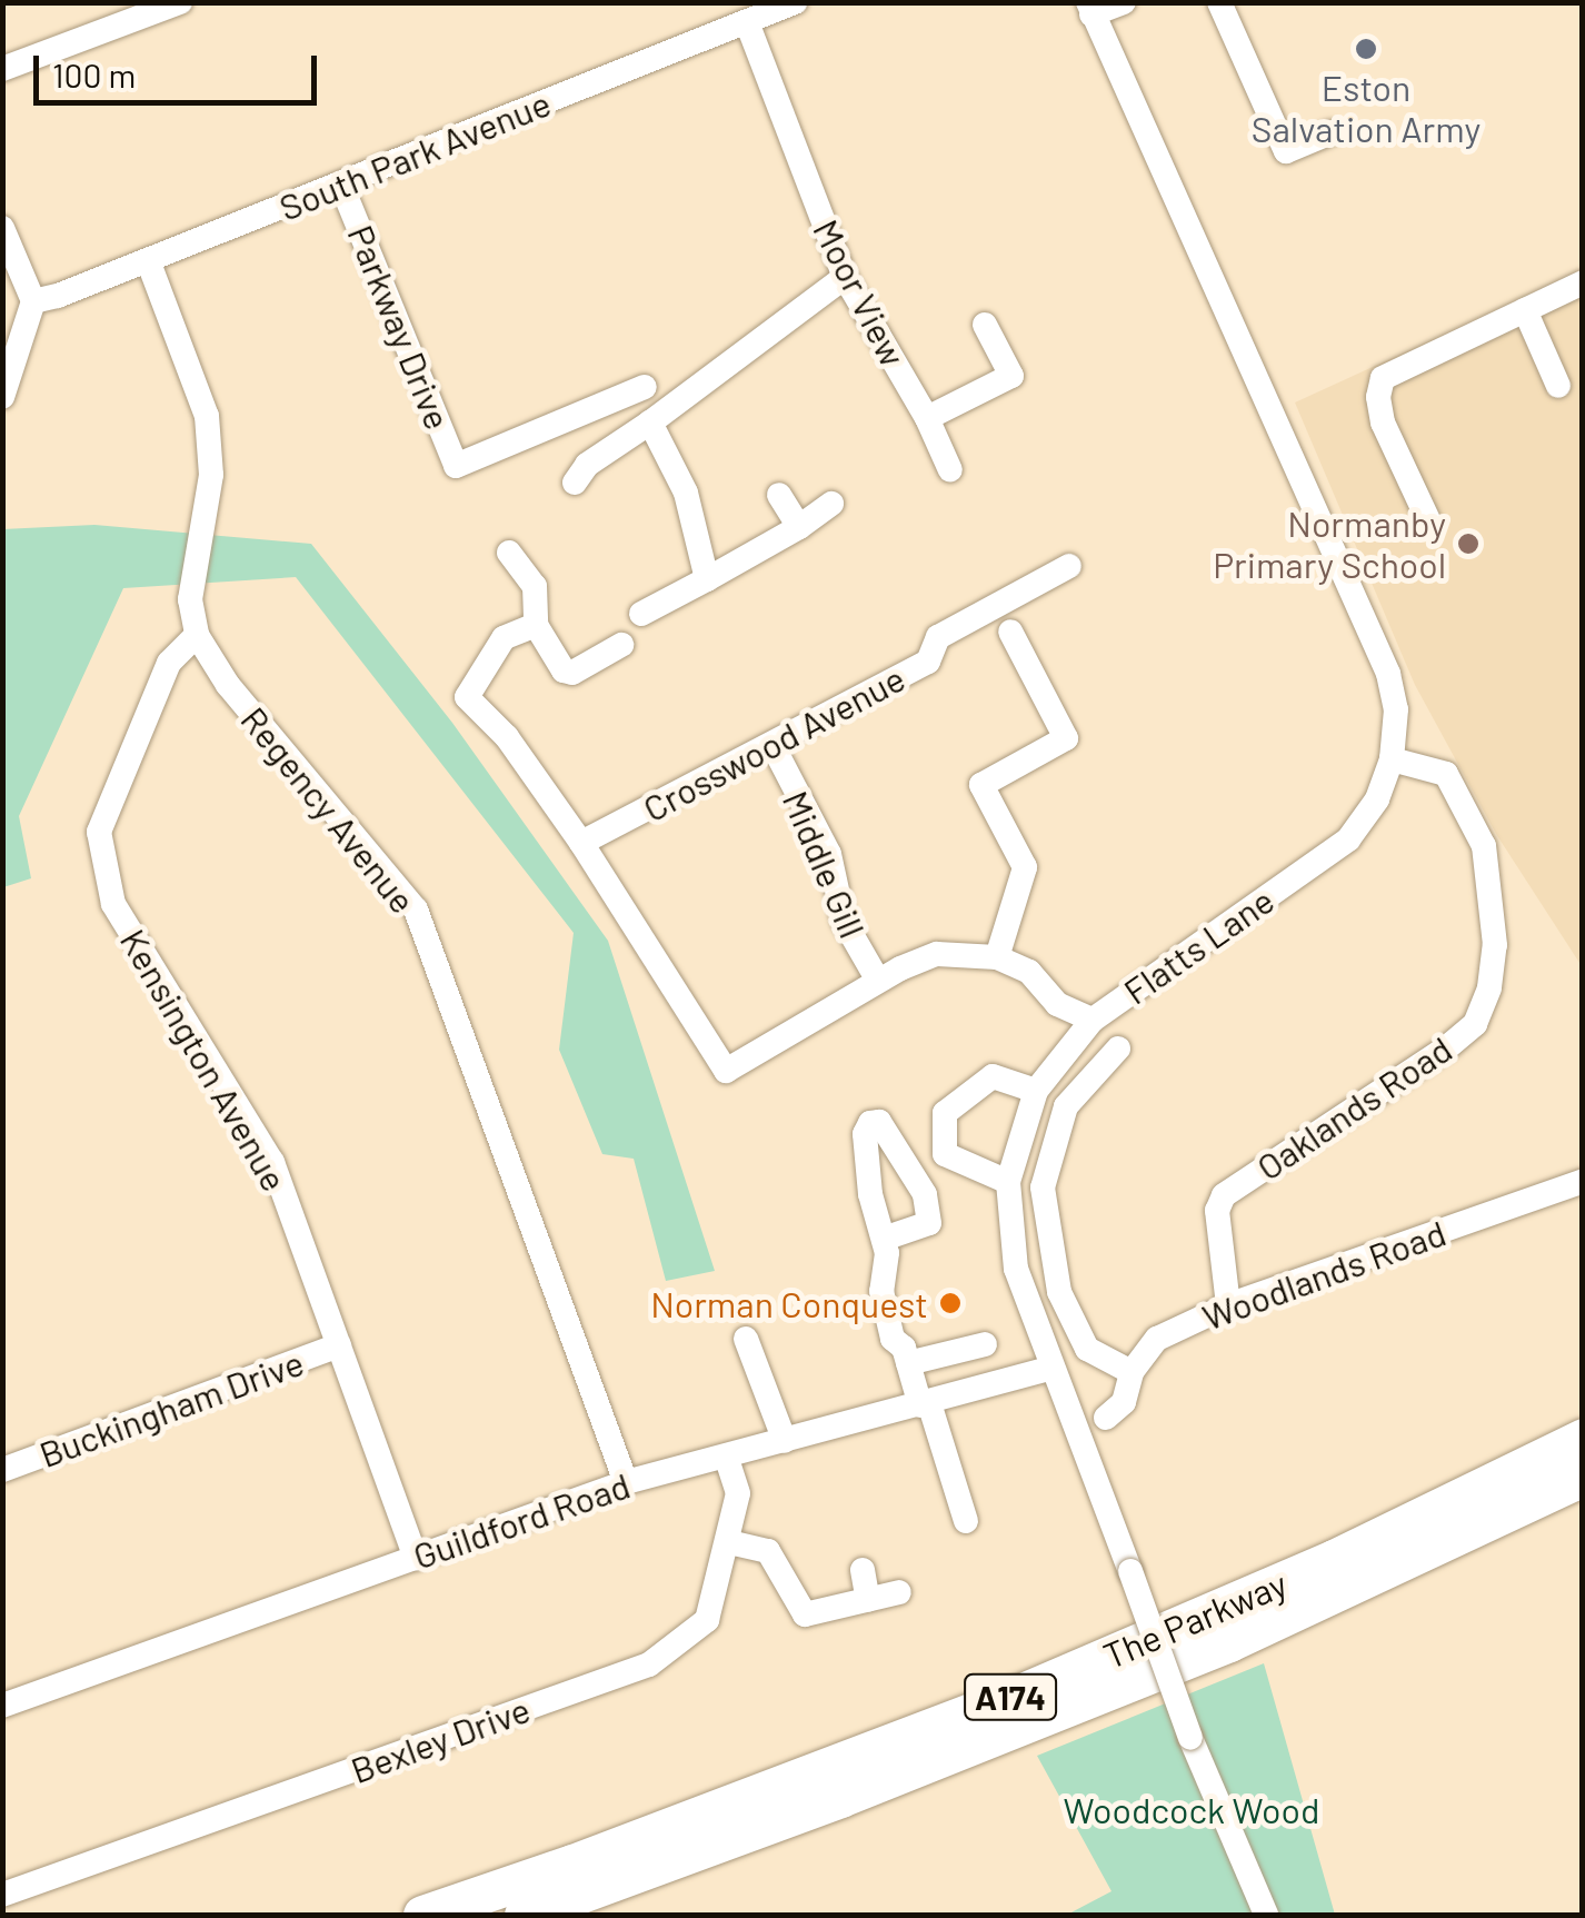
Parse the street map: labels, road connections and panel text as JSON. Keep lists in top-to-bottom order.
{
  "streets": {
    "highway": ["The Parkway", "A174"],
    "street": [
      "South Park Avenue",
      "Moor View",
      "Parkway Drive",
      "Crosswood Avenue",
      "Regency Avenue",
      "Middle Gill",
      "Flatts Lane",
      "Kensington Avenue",
      "Oaklands Road",
      "Woodlands Road",
      "Buckingham Drive",
      "Guildford Road",
      "Bexley Drive"
    ]
  },
  "crossings": [
    ["South Park Avenue", "Moor View"],
    ["South Park Avenue", "Parkway Drive"],
    ["Crosswood Avenue", "Middle Gill"],
    ["Regency Avenue", "Kensington Avenue"],
    ["Regency Avenue", "Guildford Road"],
    ["Flatts Lane", "Oaklands Road"],
    ["Flatts Lane", "Guildford Road"],
    ["Kensington Avenue", "Buckingham Drive"],
    ["Kensington Avenue", "Guildford Road"],
    ["Oaklands Road", "Woodlands Road"],
    ["Guildford Road", "Bexley Drive"]
  ],
  "parks": ["Woodcock Wood"],
  "places": ["Eston Salvation Army", "Normanby Primary School", "Norman Conquest"],
  "scale_bar": "100 m"
}
